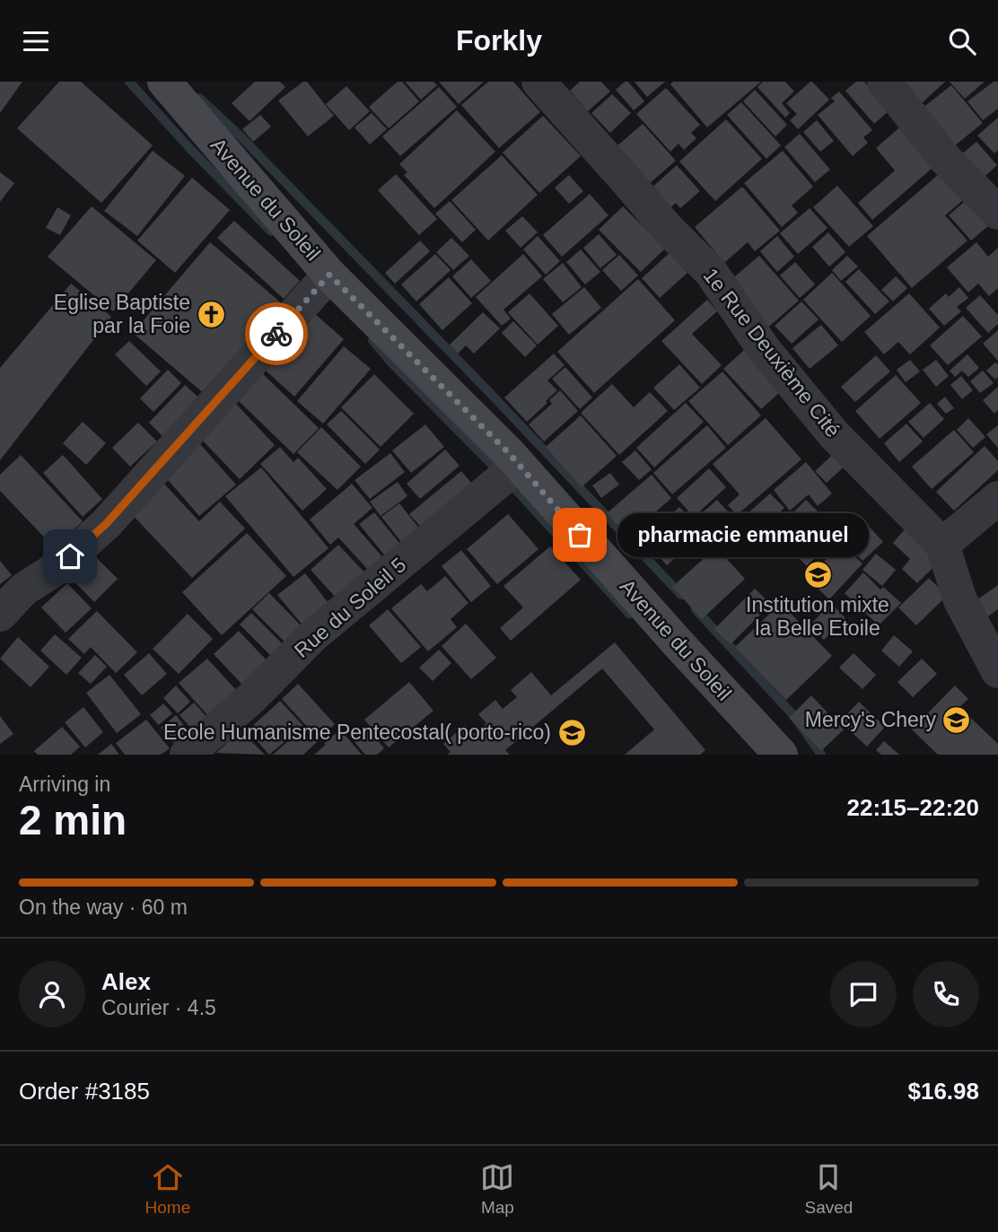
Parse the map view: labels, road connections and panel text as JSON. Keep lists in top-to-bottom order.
{
  "streets": {
    "main road": ["Avenue du Soleil"],
    "street": ["1e Rue Deuxième Cité", "Rue du Soleil 5"]
  },
  "crossings": [
    ["Avenue du Soleil", "Rue du Soleil 5"]
  ],
  "places": {
    "church": ["Eglise Baptiste par la Foie"],
    "other": ["pharmacie emmanuel"],
    "school or university": ["Institution mixte la Belle Etoile", "Mercy's Chery", "Ecole Humanisme Pentecostal( porto-rico)"]
  },
  "page": {
    "header": "Forkly",
    "bubble": "pharmacie emmanuel",
    "heading": ["2 min", "Arriving in", "22:15–22:20"],
    "panel": [
      "Alex",
      "Courier · 4.5",
      "Order #3185",
      "$16.98"
    ],
    "bar": "On the way · 60 m",
    "tabs": ["Home", "Map", "Saved"]
  }
}
